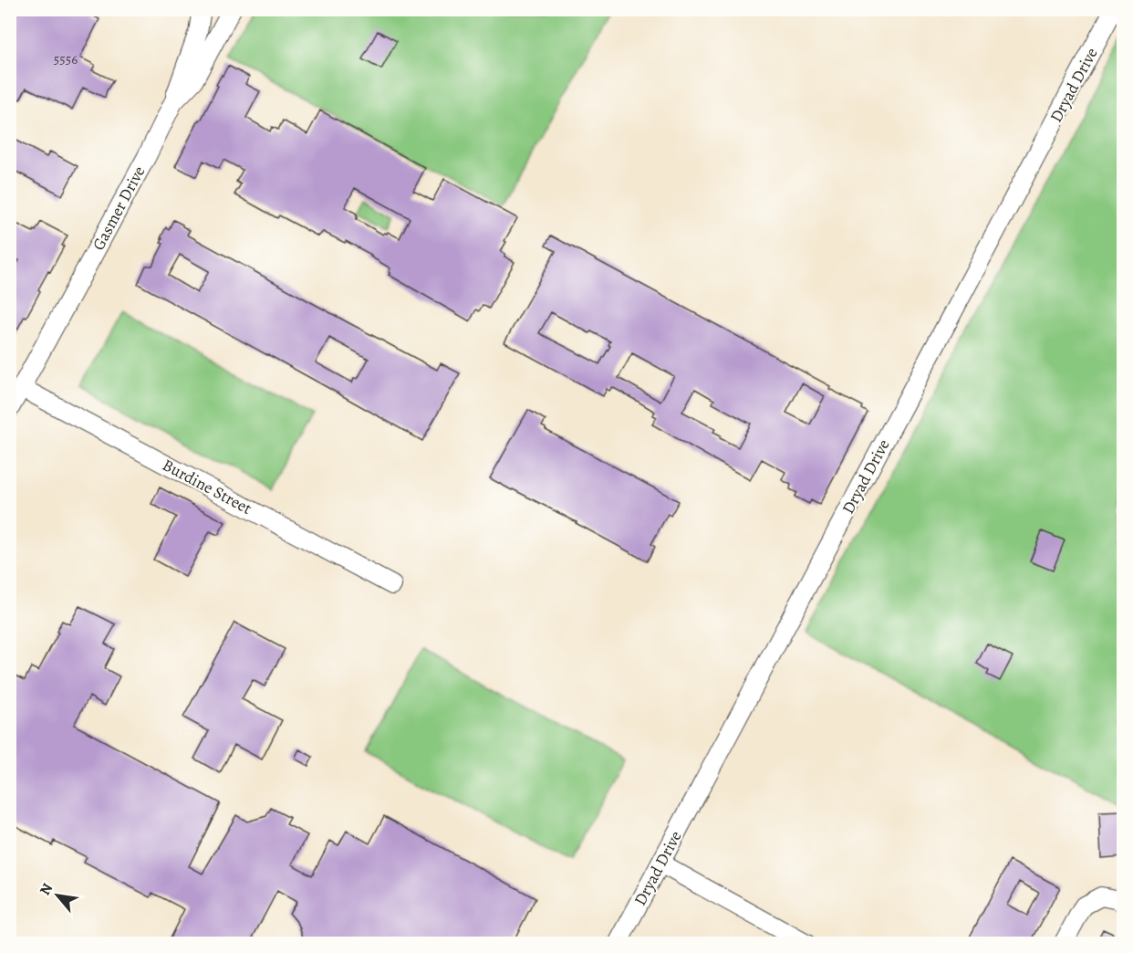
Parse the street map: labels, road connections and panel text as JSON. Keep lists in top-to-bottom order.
{
  "streets": {
    "street": ["Dryad Drive", "Gasmer Drive", "Burdine Street"]
  },
  "crossings": [
    ["Gasmer Drive", "Burdine Street"]
  ],
  "house_numbers": ["5556"],
  "north": "top left"
}
